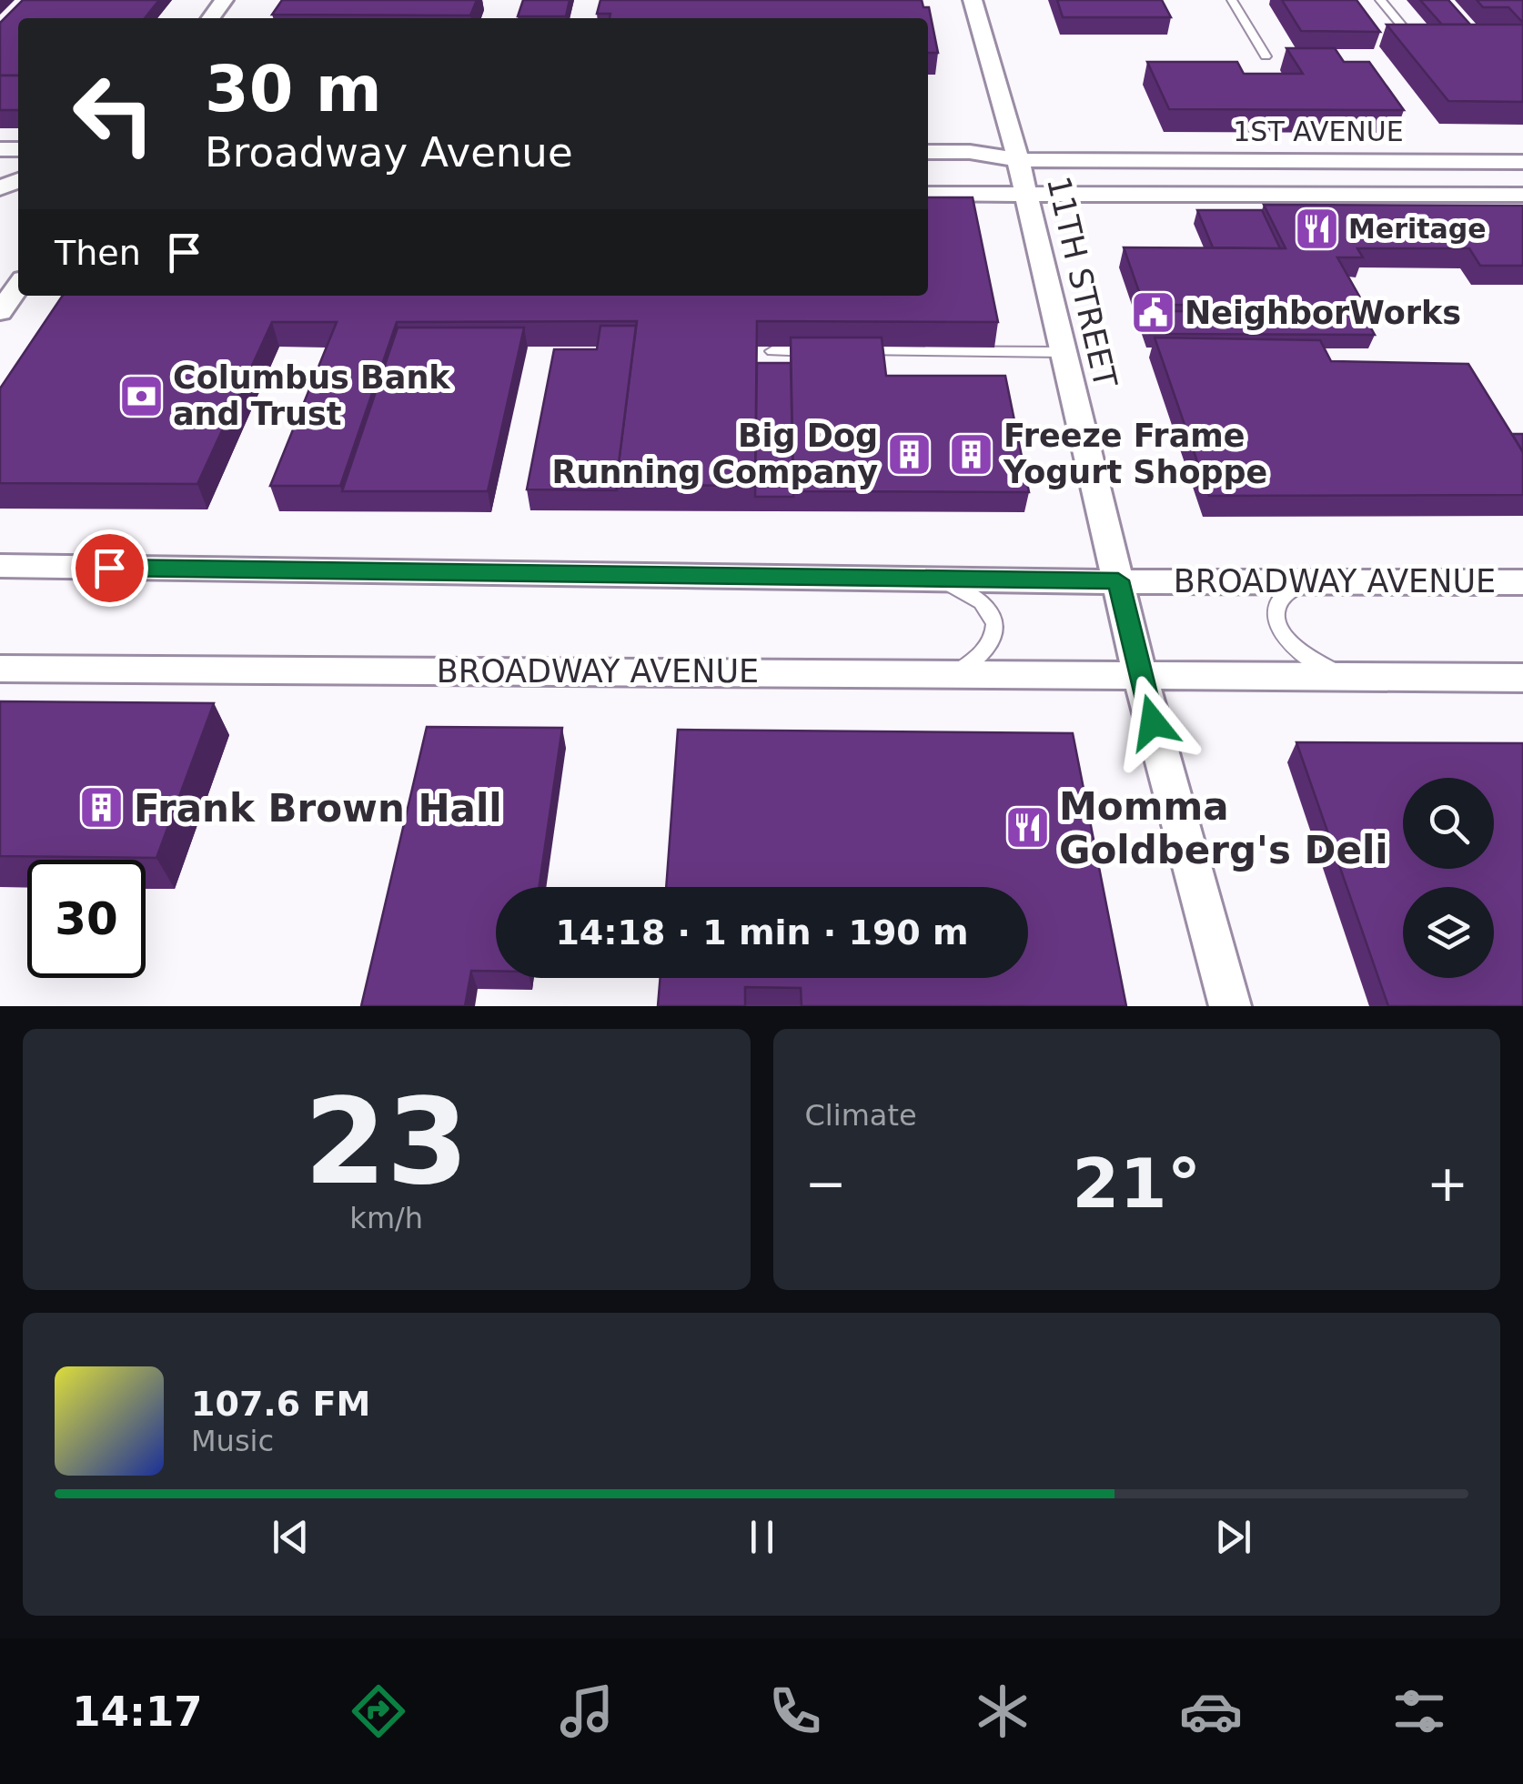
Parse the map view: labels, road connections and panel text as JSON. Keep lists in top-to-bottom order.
{
  "streets": {
    "street": ["1ST AVENUE", "11TH STREET", "BROADWAY AVENUE"]
  },
  "crossings": [
    ["1ST AVENUE", "11TH STREET"],
    ["11TH STREET", "BROADWAY AVENUE"]
  ],
  "places": {
    "restaurant": ["Meritage", "Momma Goldberg's Deli"],
    "public building": ["NeighborWorks"],
    "bank": ["Columbus Bank and Trust"],
    "building": ["Big Dog Running Company", "Freeze Frame Yogurt Shoppe", "Frank Brown Hall"]
  },
  "page": {
    "turn": ["30 m", "Broadway Avenue"],
    "then": "Then",
    "limit": "30",
    "trip": "14:18 · 1 min · 190 m",
    "tile": [
      ["23", "km/h"],
      "Climate"
    ],
    "heat": ["−", "21°", "+"],
    "song": ["107.6 FM", "Music"],
    "tabs": "14:17"
  }
}
